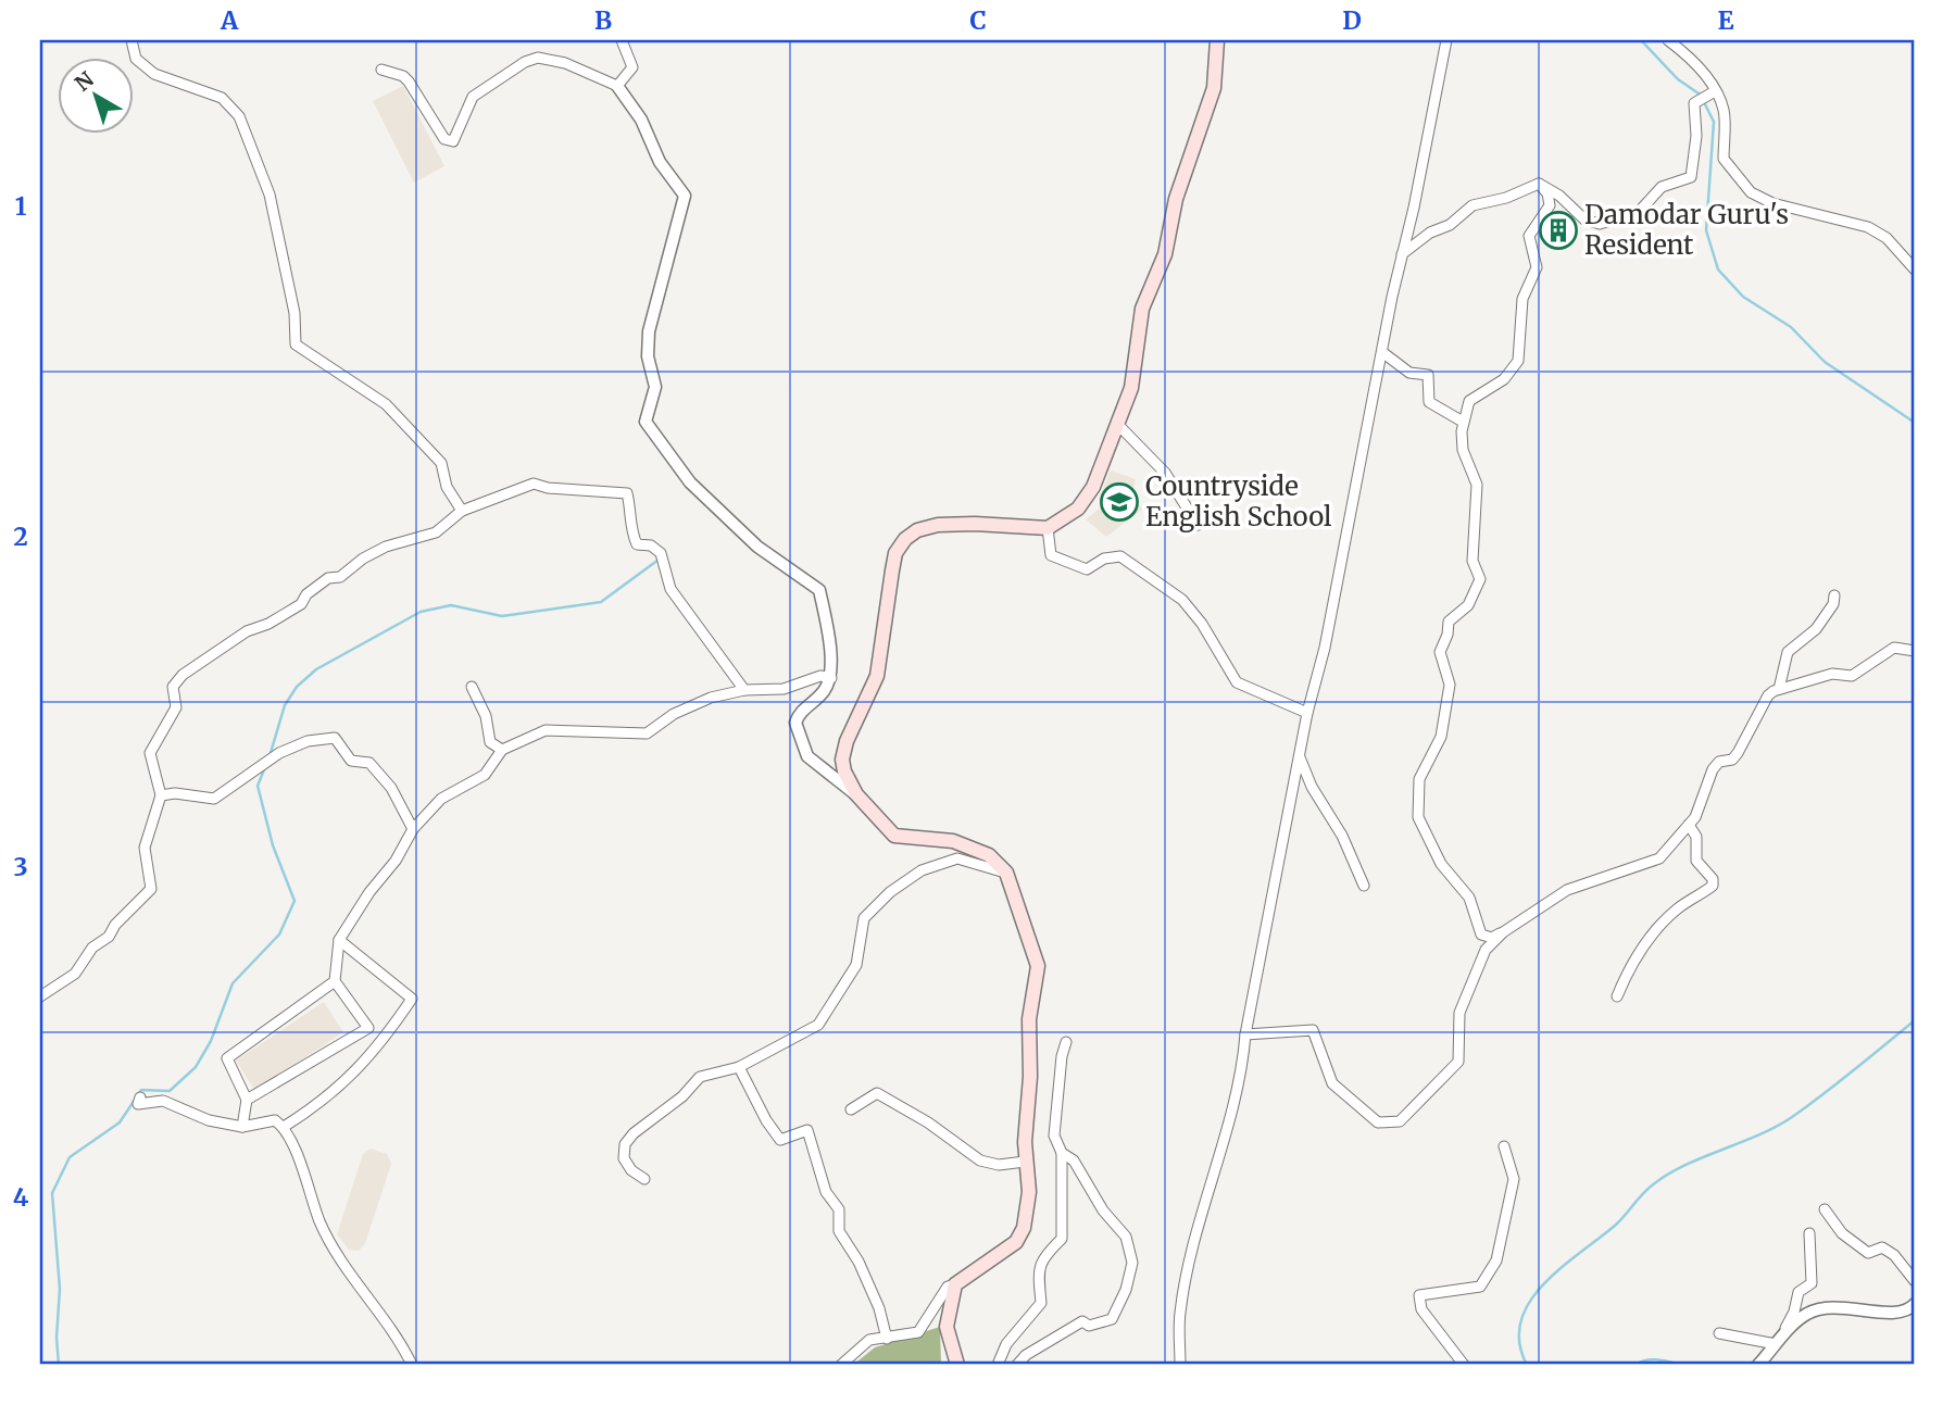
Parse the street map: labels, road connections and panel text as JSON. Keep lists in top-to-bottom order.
{
  "places": {
    "building": ["Damodar Guru's Resident"],
    "school or university": ["Countryside English School"]
  },
  "north": "top left",
  "grid": {
    "columns": [
      "A",
      "B",
      "C",
      "D",
      "E"
    ],
    "rows": [
      "1",
      "2",
      "3",
      "4"
    ]
  }
}
